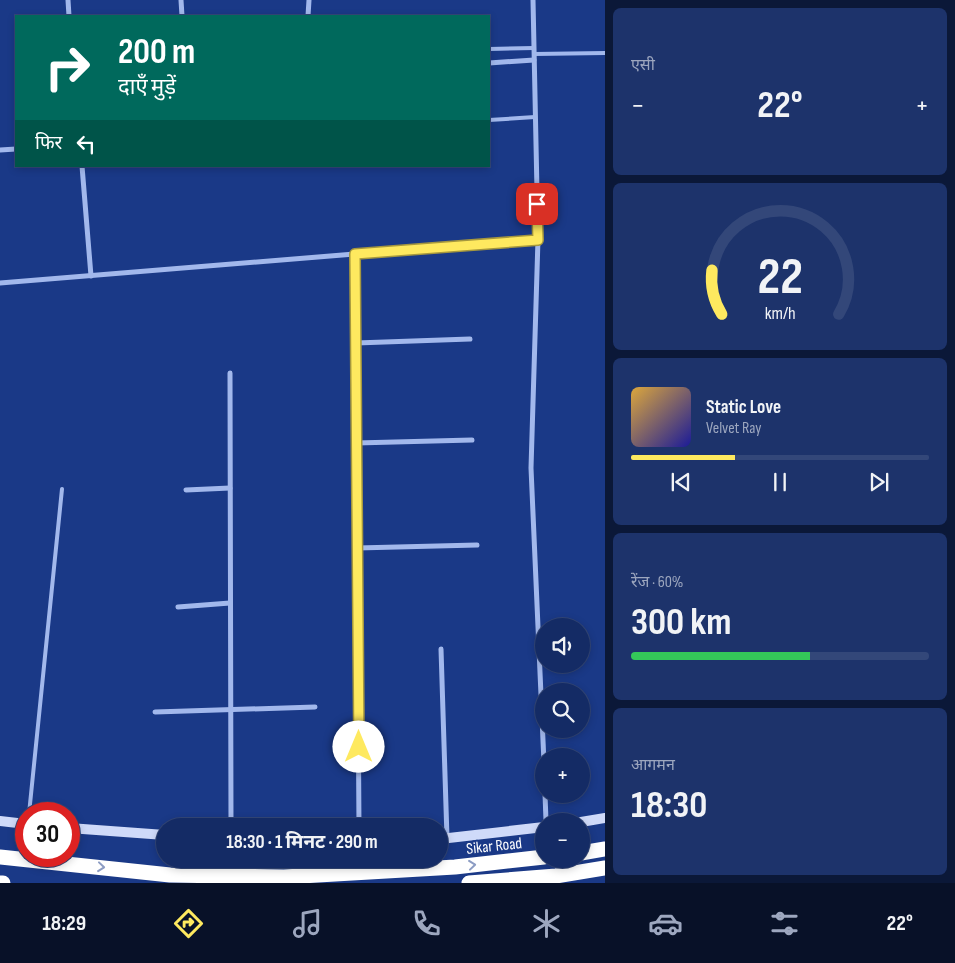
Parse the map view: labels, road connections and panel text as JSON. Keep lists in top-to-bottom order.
{
  "streets": {
    "highway": ["Sikar Road"]
  },
  "one_way": ["Sikar Road"],
  "page": {
    "tile": [
      "एसी",
      ["रेंज · 60%", "300 km"],
      ["आगमन", "18:30"]
    ],
    "turn": ["200 m", "दाएँ मुड़ें"],
    "heat": ["−", "22°", "+"],
    "then": "फिर",
    "song": ["Static Love", "Velvet Ray"],
    "map_buttons": ["+", "−"],
    "limit": "30",
    "trip": "18:30 · 1 मिनट · 290 m",
    "tabs": ["18:29", "22°"],
    "gauge": ["22", "km/h"]
  }
}
